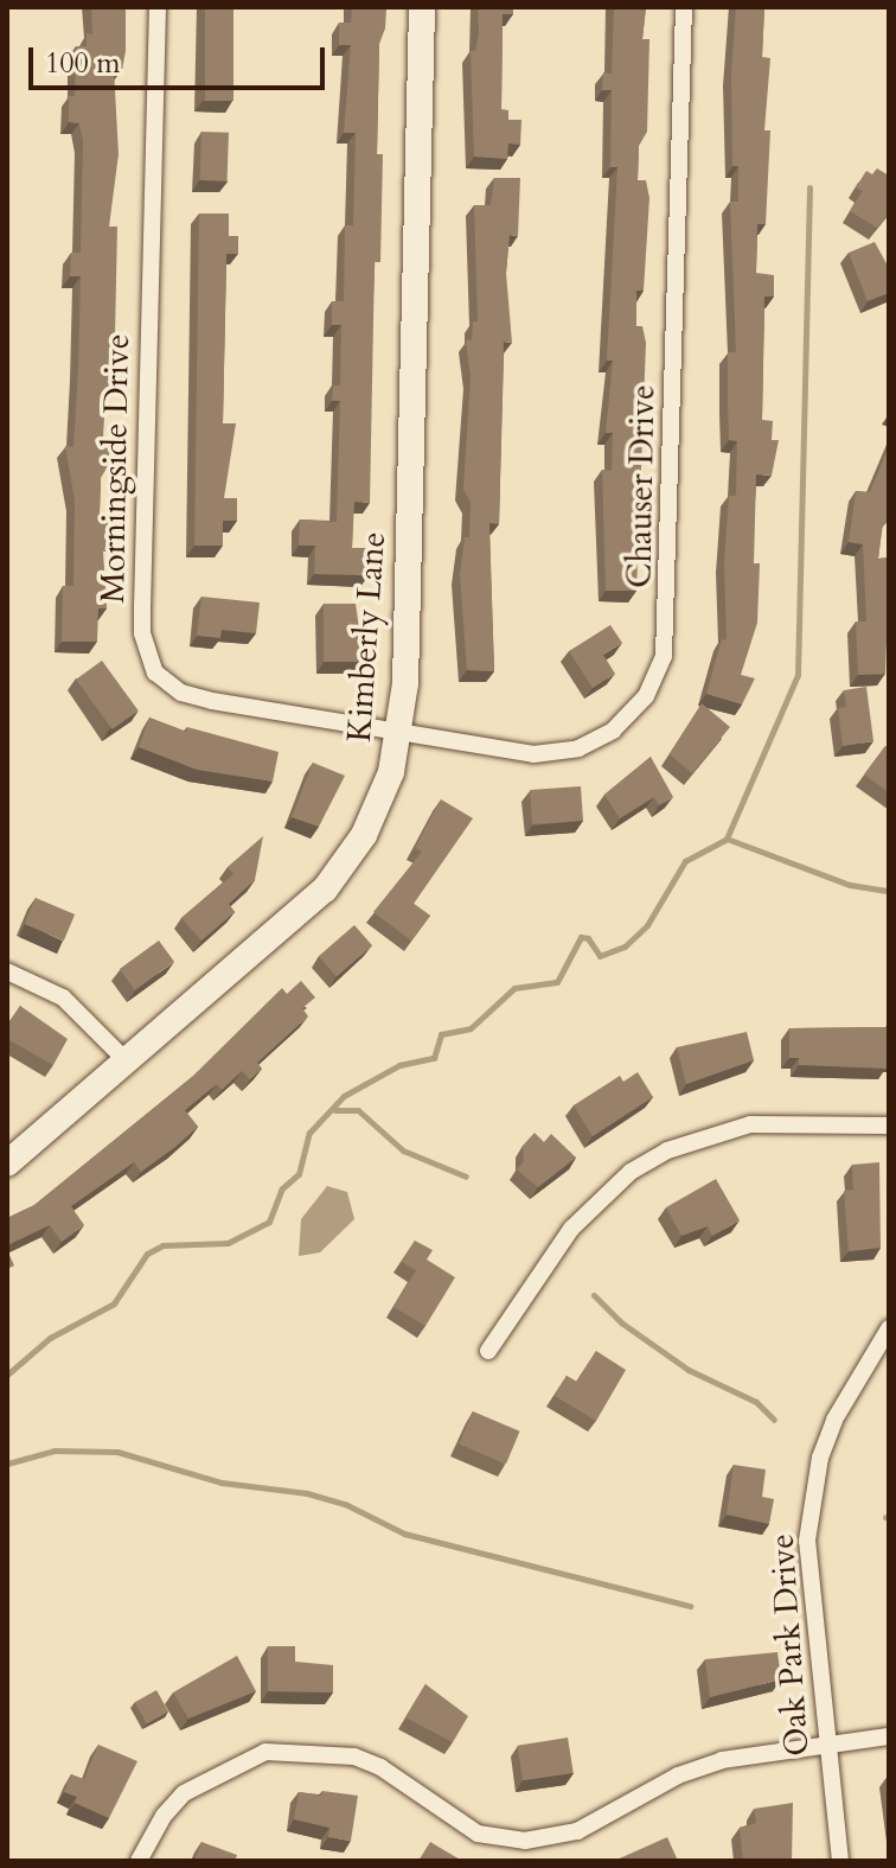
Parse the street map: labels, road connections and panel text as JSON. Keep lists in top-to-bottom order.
{
  "streets": {
    "street": [
      "Morningside Drive",
      "Chauser Drive",
      "Kimberly Lane",
      "Oak Park Drive"
    ]
  },
  "crossings": [
    ["Morningside Drive", "Chauser Drive"],
    ["Morningside Drive", "Kimberly Lane"],
    ["Chauser Drive", "Kimberly Lane"]
  ],
  "scale_bar": "100 m"
}
